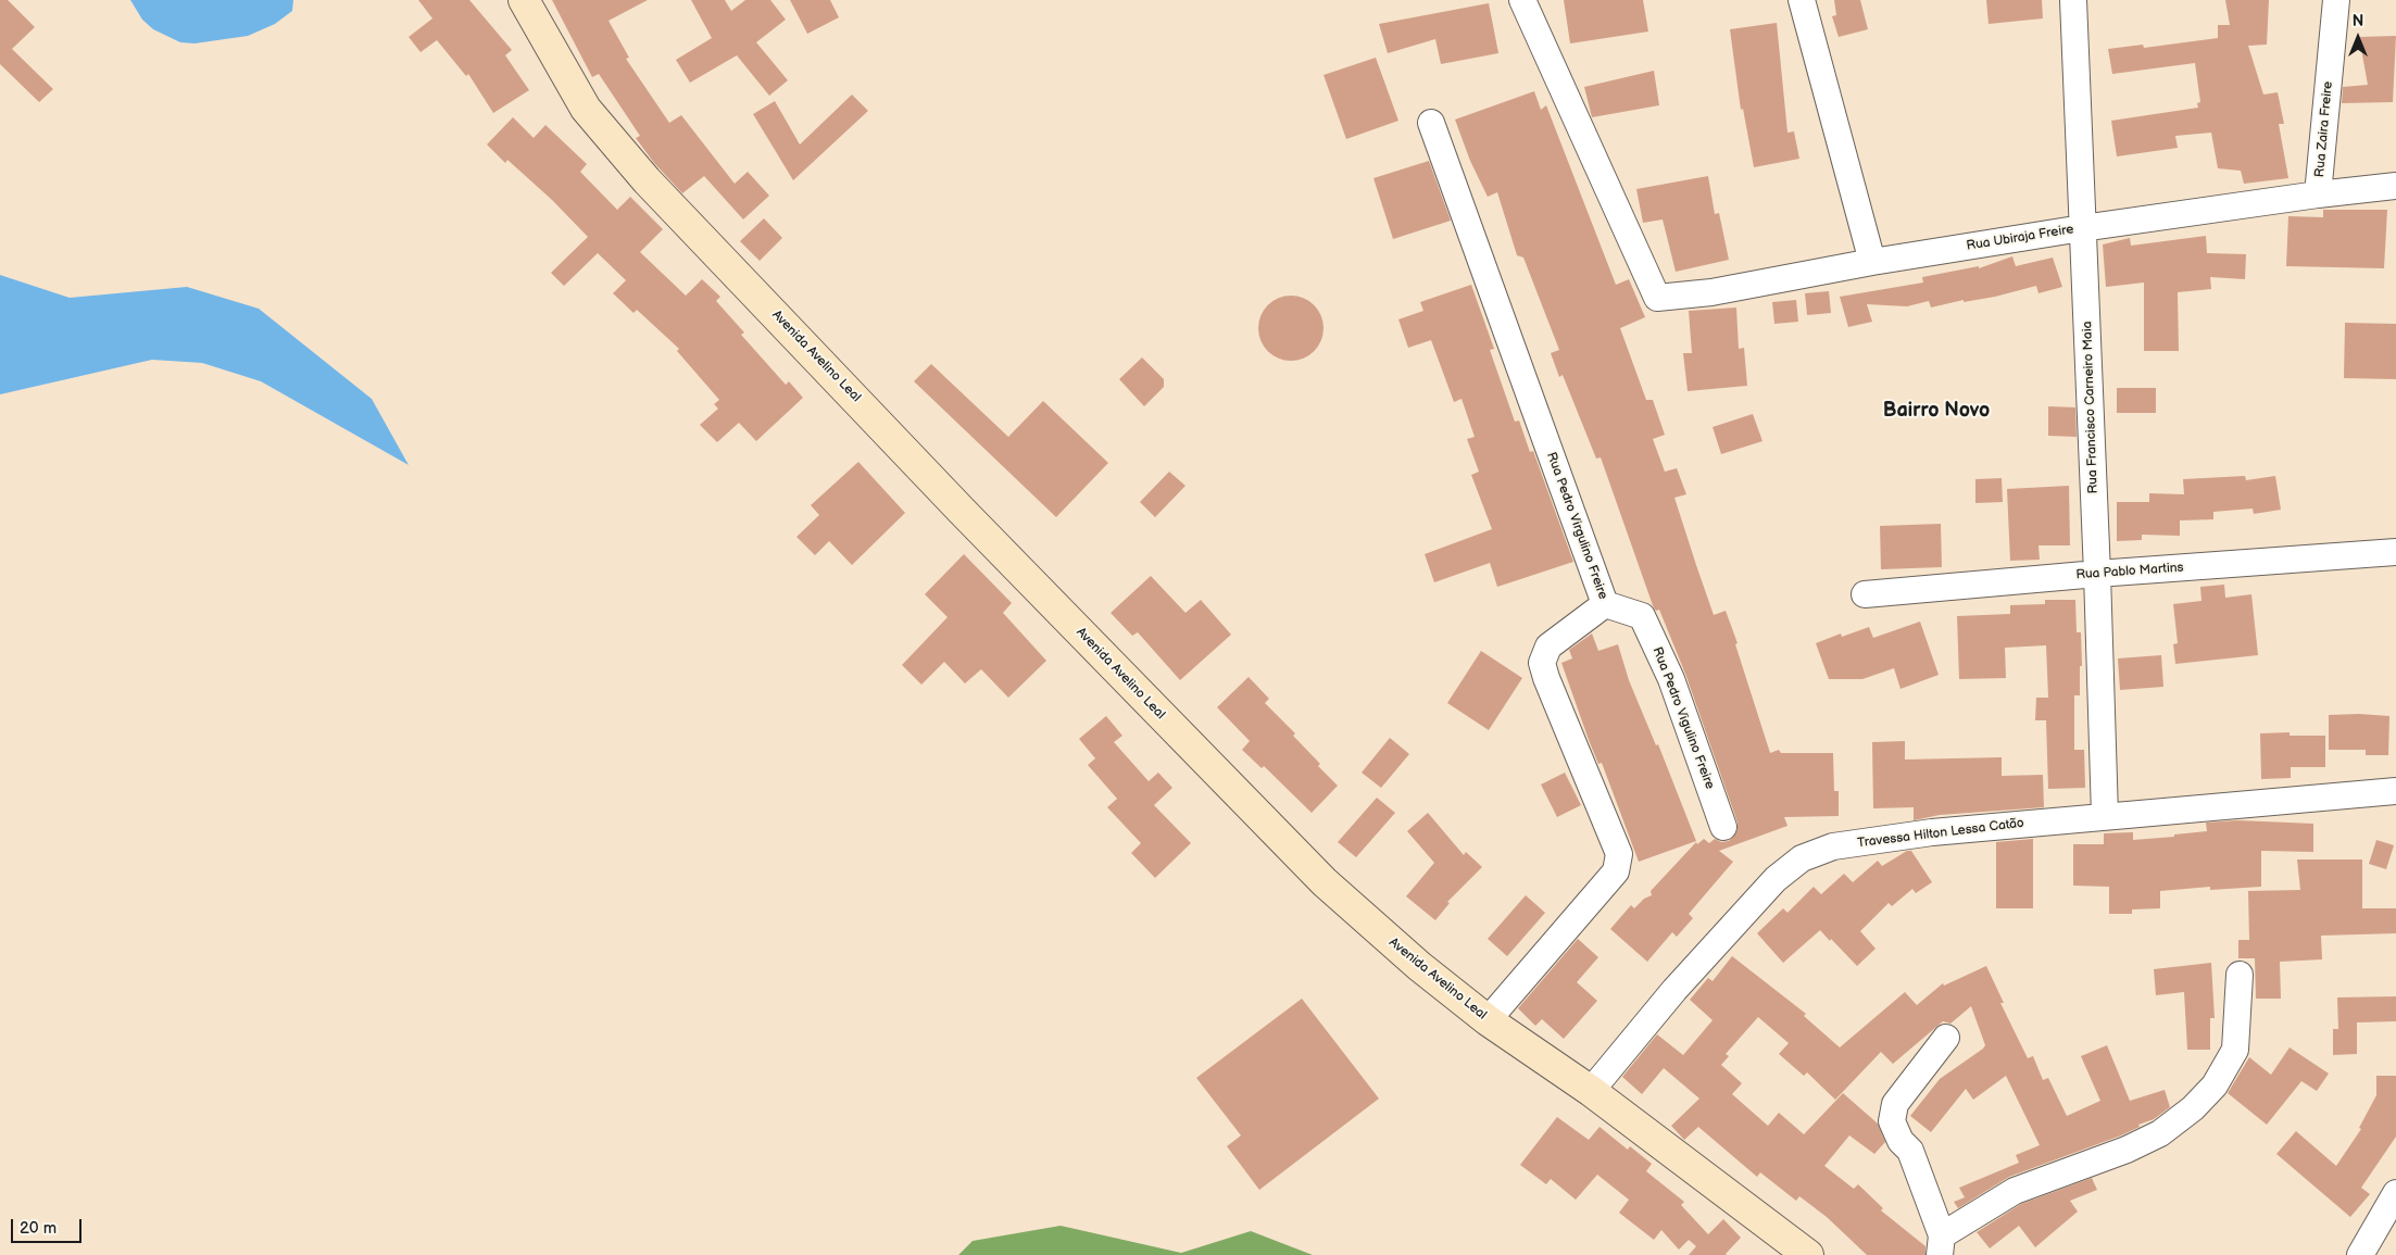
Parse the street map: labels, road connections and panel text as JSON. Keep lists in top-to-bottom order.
{
  "streets": {
    "main road": ["Avenida Avelino Leal"],
    "street": [
      "Rua Zaira Freire",
      "Rua Ubiraja Freire",
      "Rua Francisco Carneiro Maia",
      "Rua Pedro Virgulino Freire",
      "Rua Pablo Martins",
      "Rua Pedro Vigulino Freire",
      "Travessa Hilton Lessa Catão"
    ]
  },
  "crossings": [
    ["Rua Zaira Freire", "Rua Ubiraja Freire"],
    ["Rua Ubiraja Freire", "Rua Francisco Carneiro Maia"],
    ["Avenida Avelino Leal", "Rua Pedro Virgulino Freire"],
    ["Avenida Avelino Leal", "Travessa Hilton Lessa Catão"],
    ["Rua Francisco Carneiro Maia", "Rua Pablo Martins"],
    ["Rua Francisco Carneiro Maia", "Travessa Hilton Lessa Catão"],
    ["Rua Pedro Virgulino Freire", "Rua Pedro Vigulino Freire"]
  ],
  "districts": ["Bairro Novo"],
  "scale_bar": "20 m",
  "north": "top"
}
